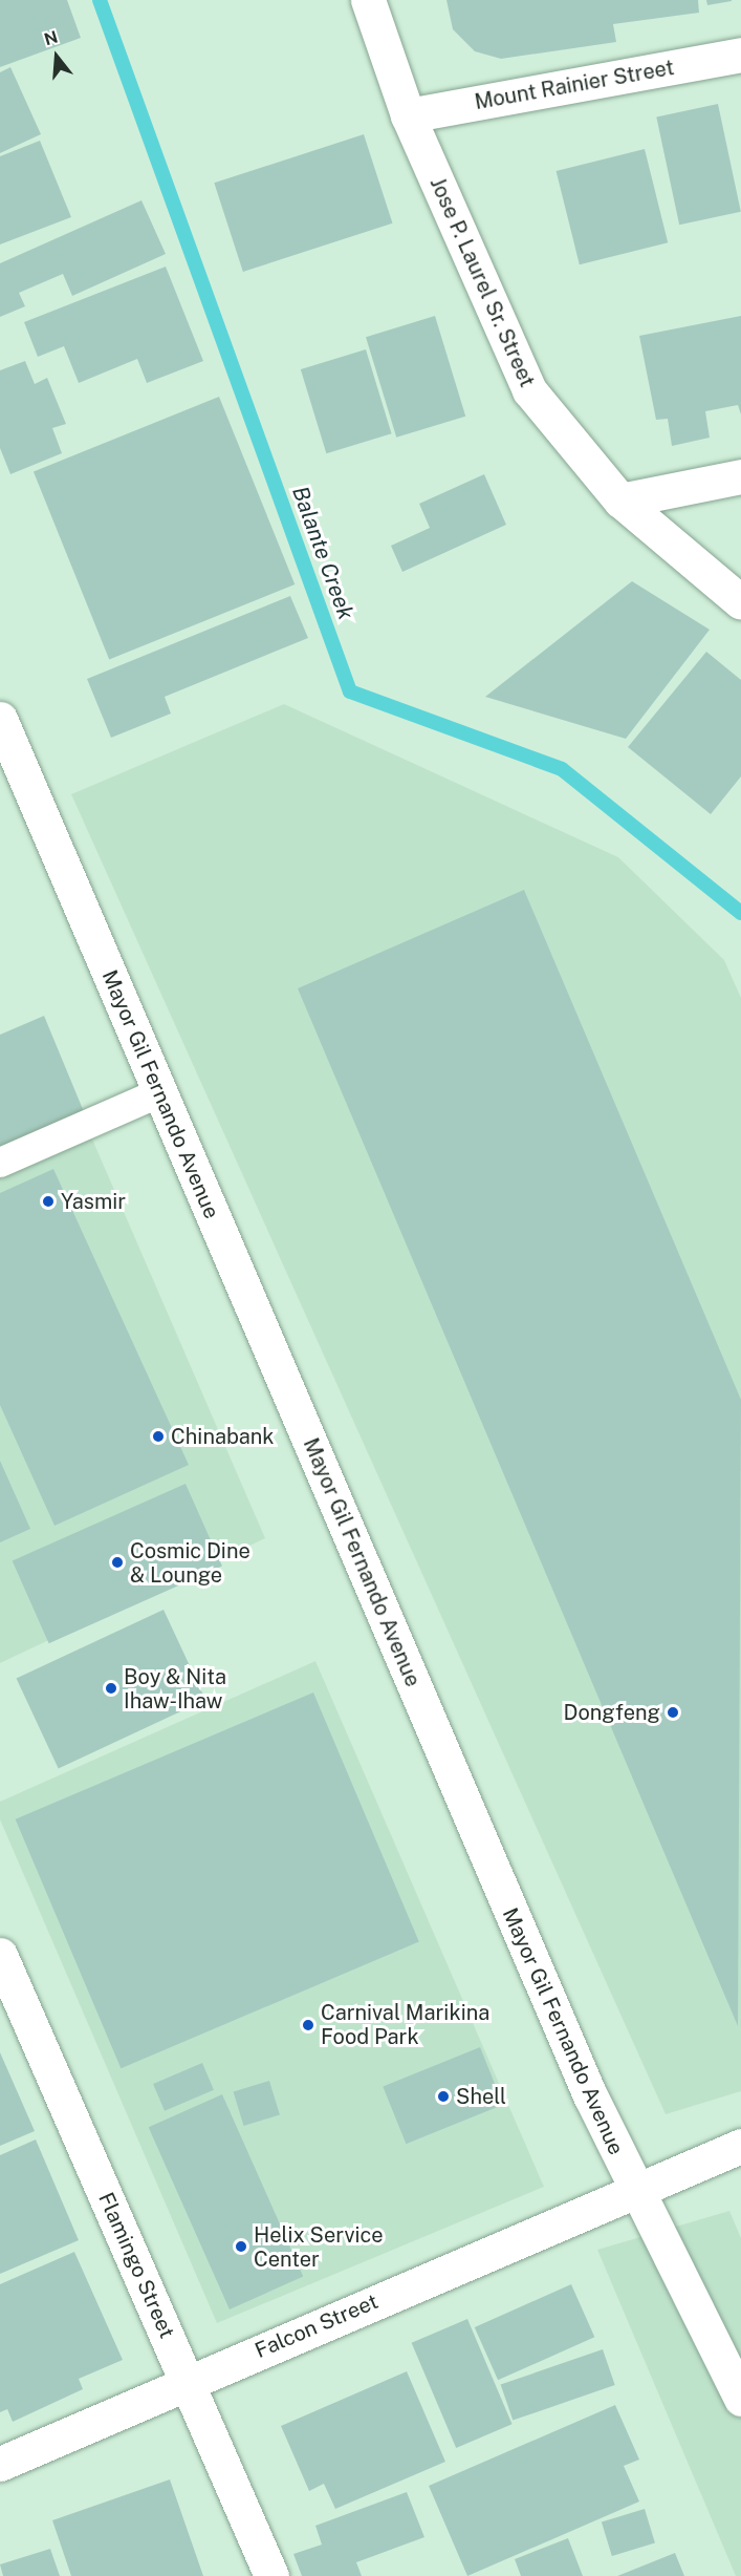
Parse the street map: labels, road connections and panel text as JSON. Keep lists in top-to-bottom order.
{
  "streets": {
    "street": [
      "Mount Rainier Street",
      "Jose P. Laurel Sr. Street",
      "Mayor Gil Fernando Avenue",
      "Flamingo Street",
      "Falcon Street"
    ]
  },
  "crossings": [
    ["Mount Rainier Street", "Jose P. Laurel Sr. Street"],
    ["Mayor Gil Fernando Avenue", "Falcon Street"],
    ["Flamingo Street", "Falcon Street"]
  ],
  "water": ["Balante Creek"],
  "places": [
    "Yasmir",
    "Chinabank",
    "Cosmic Dine & Lounge",
    "Boy & Nita Ihaw-Ihaw",
    "Dongfeng",
    "Carnival Marikina Food Park",
    "Shell",
    "Helix Service Center"
  ],
  "north": "top"
}
